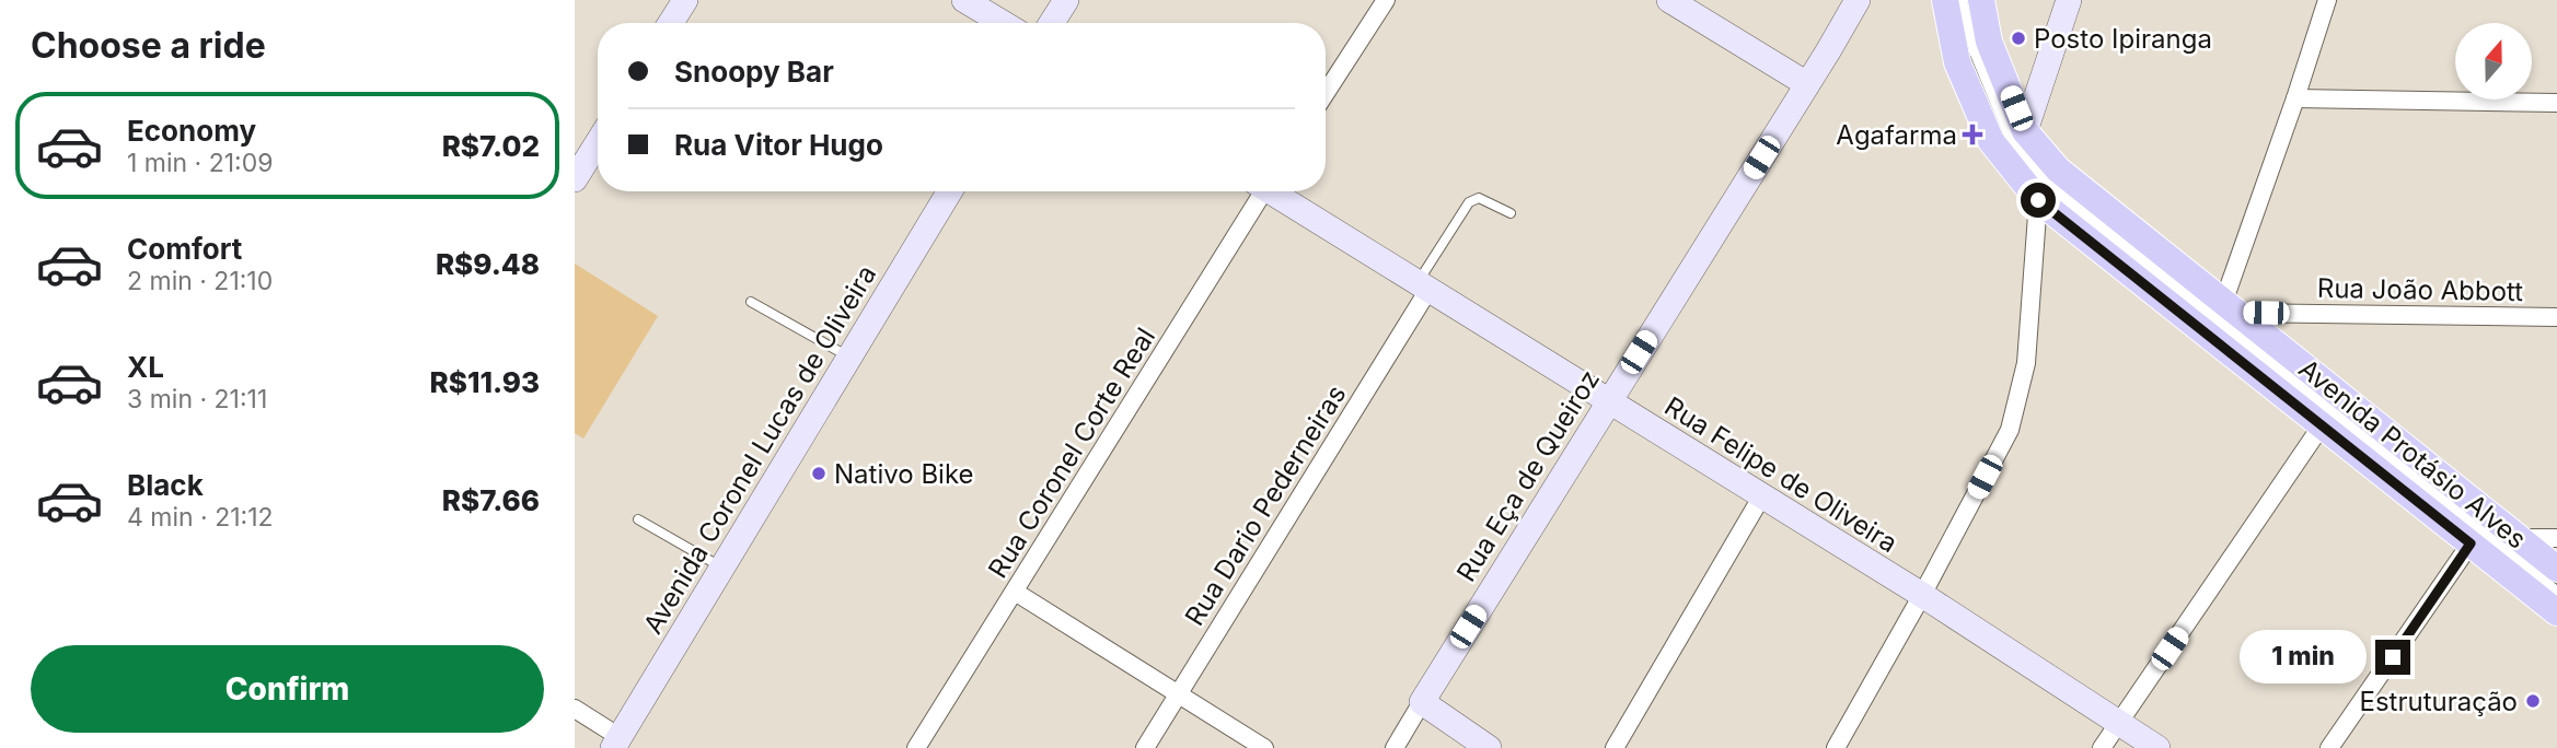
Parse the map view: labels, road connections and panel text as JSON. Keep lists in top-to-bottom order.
{
  "streets": {
    "main road": ["Avenida Protásio Alves"],
    "street": [
      "Rua João Abbott",
      "Avenida Coronel Lucas de Oliveira",
      "Rua Coronel Corte Real",
      "Rua Felipe de Oliveira",
      "Rua Eça de Queiroz",
      "Rua Dario Pederneiras"
    ]
  },
  "crossings": [
    ["Rua João Abbott", "Avenida Protásio Alves"],
    ["Rua Felipe de Oliveira", "Rua Eça de Queiroz"],
    ["Rua Felipe de Oliveira", "Rua Dario Pederneiras"]
  ],
  "places": {
    "other": ["Posto Ipiranga", "Nativo Bike", "Estruturação"],
    "health": ["Agafarma"]
  },
  "north": "top",
  "page": {
    "heading": "Choose a ride",
    "banner": ["Snoopy Bar", "Rua Vitor Hugo"],
    "list": [
      {
        "name": "Economy",
        "note": "1 min · 21:09",
        "value": "R$7.02"
      },
      {
        "name": "Comfort",
        "note": "2 min · 21:10",
        "value": "R$9.48"
      },
      {
        "name": "XL",
        "note": "3 min · 21:11",
        "value": "R$11.93"
      },
      {
        "name": "Black",
        "note": "4 min · 21:12",
        "value": "R$7.66"
      }
    ],
    "buttons": "Confirm",
    "bubble": "1 min"
  }
}
